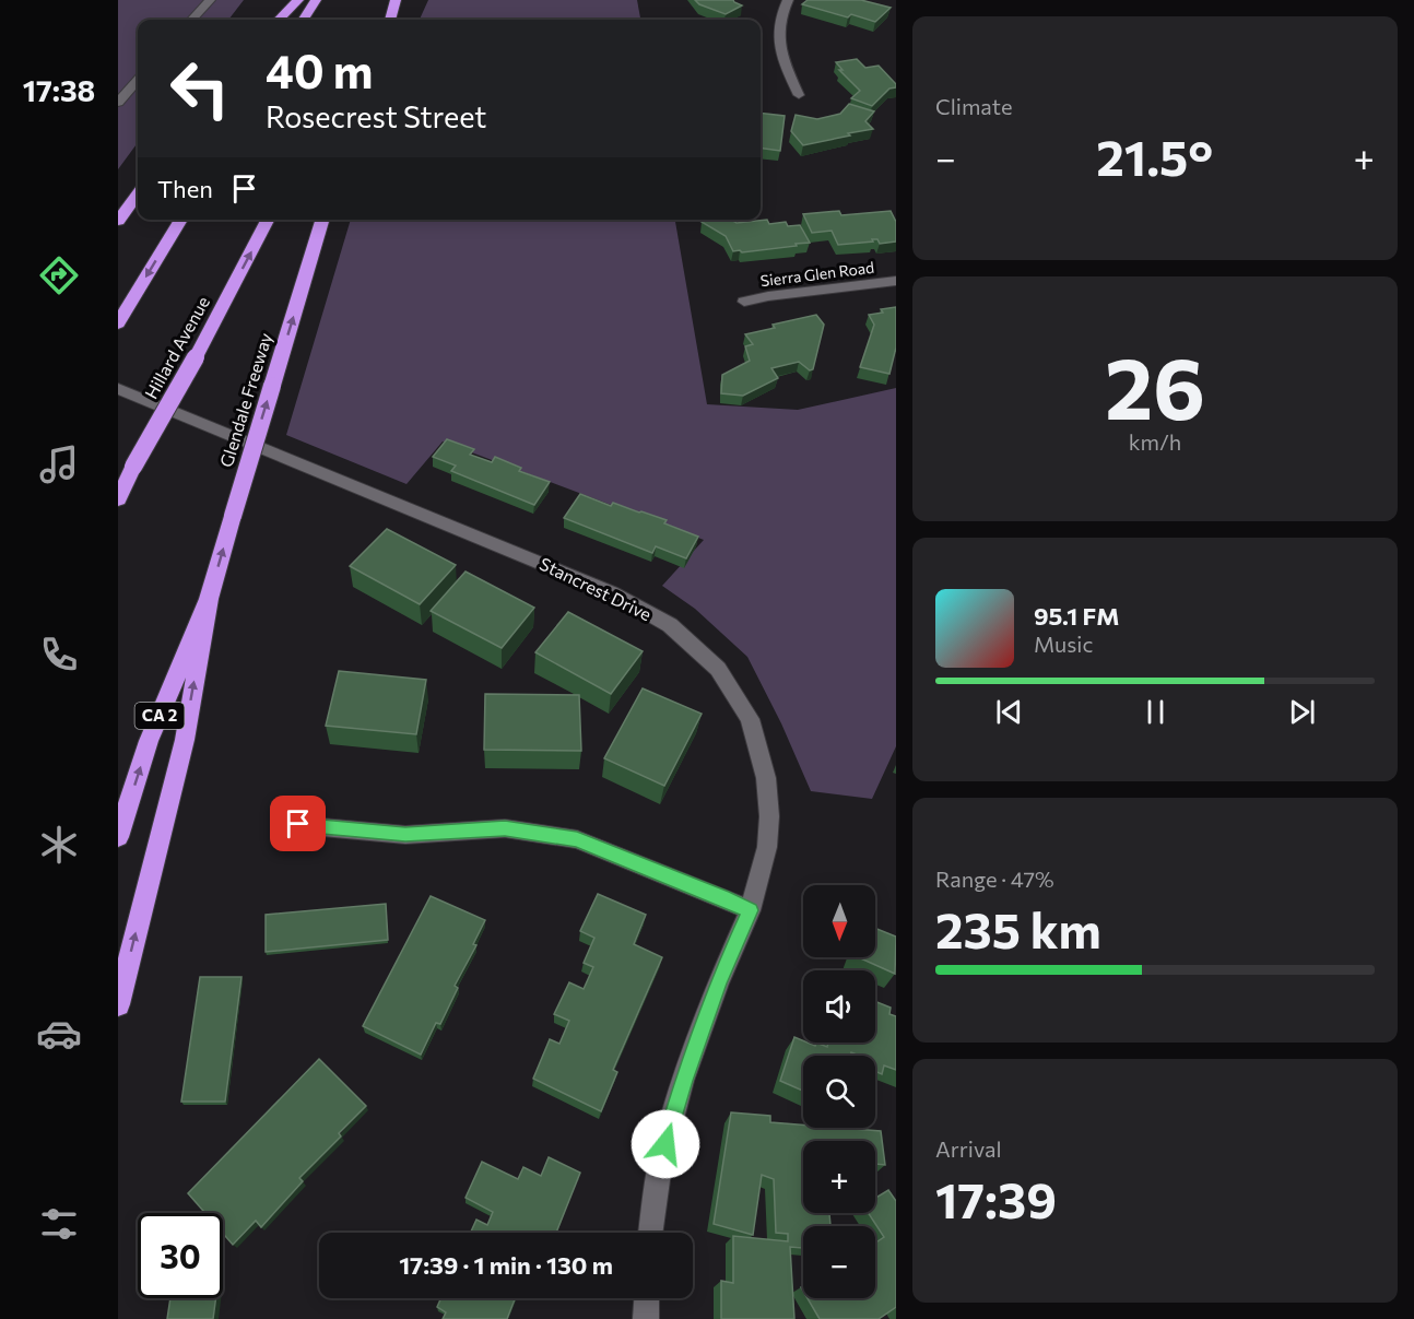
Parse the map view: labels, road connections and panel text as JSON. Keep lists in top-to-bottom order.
{
  "streets": {
    "highway": ["Hillard Avenue", "Glendale Freeway", "CA 2"],
    "street": ["Sierra Glen Road", "Stancrest Drive"]
  },
  "crossings": [
    ["Glendale Freeway", "CA 2"]
  ],
  "north": "bottom",
  "page": {
    "tabs": "17:38",
    "tile": [
      "Climate",
      ["26", "km/h"],
      ["Range · 47%", "235 km"],
      ["Arrival", "17:39"]
    ],
    "turn": ["40 m", "Rosecrest Street"],
    "heat": ["−", "21.5°", "+"],
    "then": "Then",
    "song": ["95.1 FM", "Music"],
    "map_buttons": ["+", "−"],
    "limit": "30",
    "trip": "17:39 · 1 min · 130 m"
  }
}
